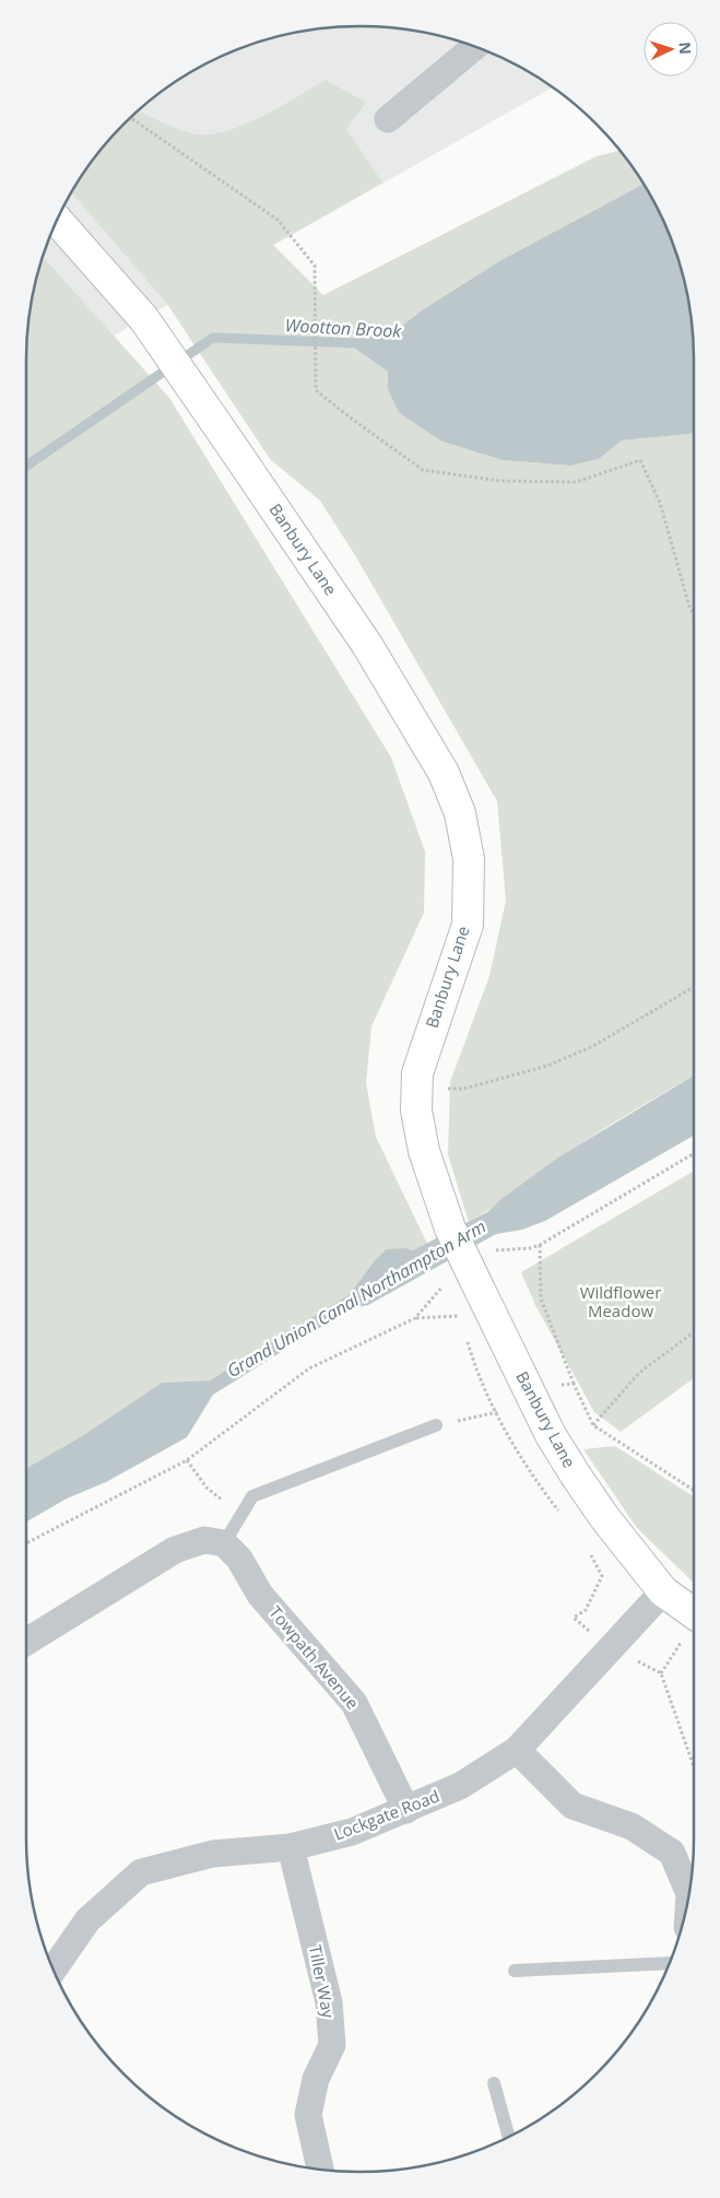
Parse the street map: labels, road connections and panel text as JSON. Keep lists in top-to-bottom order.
{
  "streets": {
    "street": [
      "Banbury Lane",
      "Towpath Avenue",
      "Lockgate Road",
      "Tiller Way"
    ]
  },
  "crossings": [
    ["Banbury Lane", "Lockgate Road"],
    ["Towpath Avenue", "Lockgate Road"],
    ["Lockgate Road", "Tiller Way"]
  ],
  "water": ["Wootton Brook", "Grand Union Canal Northampton Arm"],
  "parks": ["Wildflower Meadow"],
  "north": "right"
}
